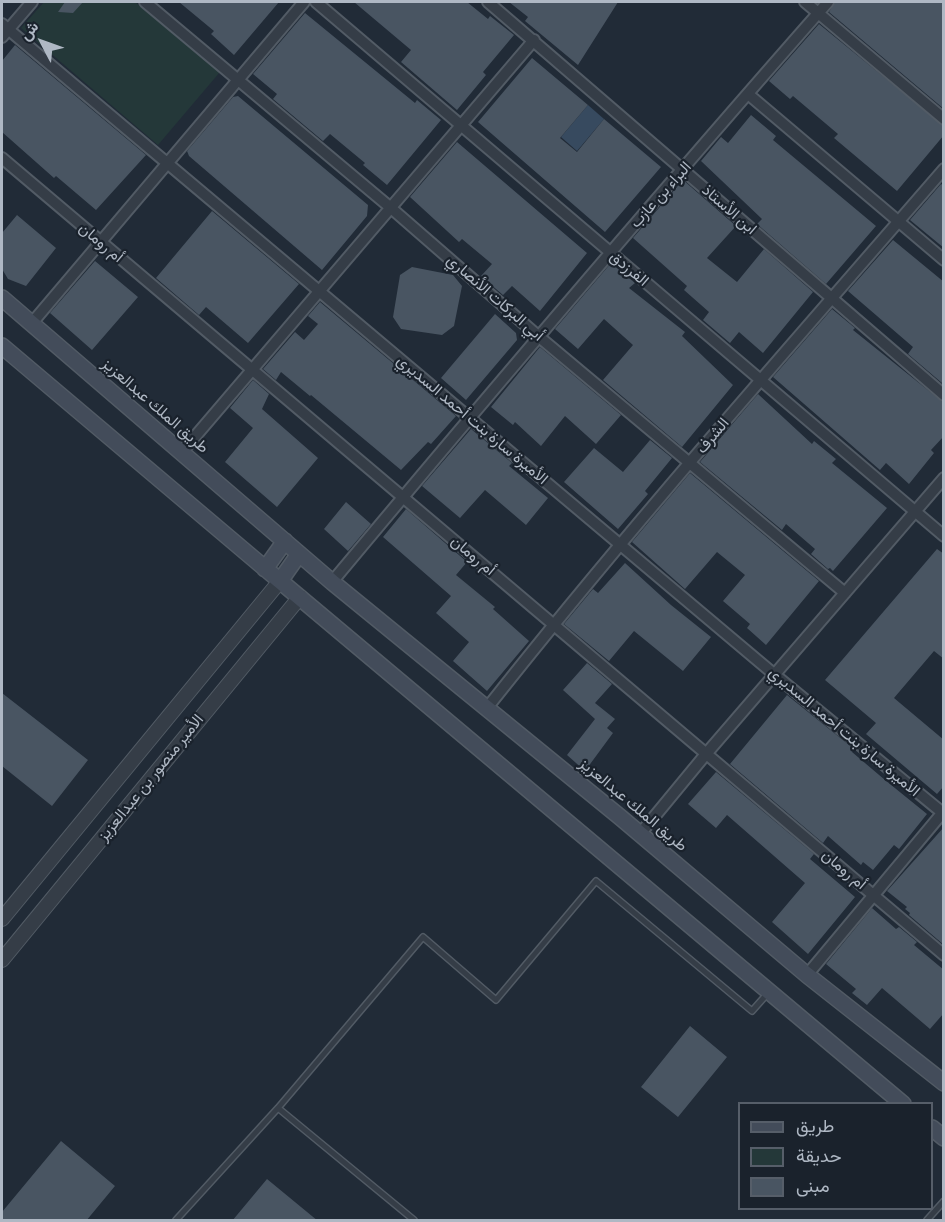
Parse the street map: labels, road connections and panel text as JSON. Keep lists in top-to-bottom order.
{
  "streets": {
    "main road": ["طريق الملك عبدالعزيز"],
    "street": [
      "البراء بن عازب",
      "ابن الأستاذ",
      "أم رومان",
      "الفرزدق",
      "أبي البركات الأنصاري",
      "الأميرة سارة بنت أحمد السديري",
      "الشرف",
      "الأمير منصور بن عبدالعزيز"
    ]
  },
  "crossings": [
    ["البراء بن عازب", "ابن الأستاذ"],
    ["البراء بن عازب", "أم رومان"],
    ["البراء بن عازب", "الفرزدق"],
    ["البراء بن عازب", "أبي البركات الأنصاري"],
    ["البراء بن عازب", "طريق الملك عبدالعزيز"],
    ["البراء بن عازب", "الأميرة سارة بنت أحمد السديري"],
    ["ابن الأستاذ", "الشرف"],
    ["أم رومان", "الشرف"],
    ["الفرزدق", "الشرف"],
    ["أبي البركات الأنصاري", "الشرف"],
    ["طريق الملك عبدالعزيز", "الشرف"],
    ["الأميرة سارة بنت أحمد السديري", "الشرف"]
  ],
  "legend": ["طريق", "حديقة", "مبنى"],
  "north": "top left"
}
